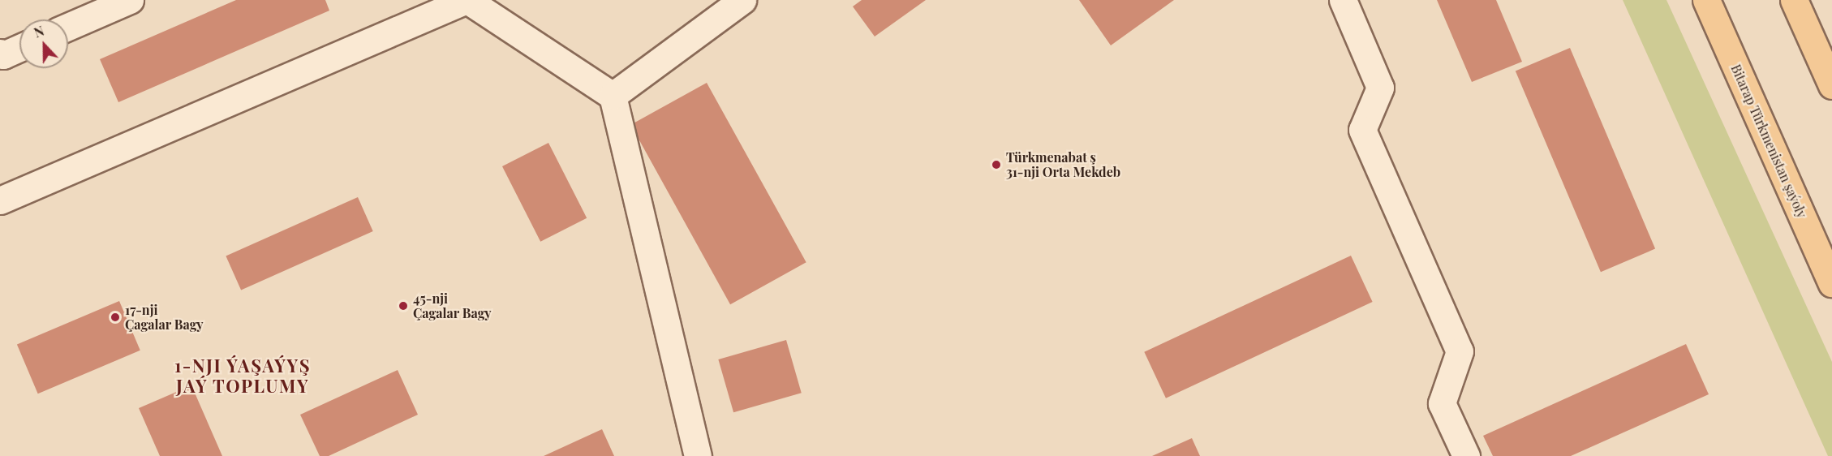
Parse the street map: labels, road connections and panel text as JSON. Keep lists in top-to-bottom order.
{
  "streets": {
    "main road": ["Bitarap Türkmenistan şaýoly"]
  },
  "districts": ["1-NJI ÝAŞAÝYŞ JAÝ TOPLUMY"],
  "places": ["Türkmenabat ş 31-nji Orta Mekdeb", "45-nji Çagalar Bagy", "17-nji Çagalar Bagy"],
  "north": "top"
}
